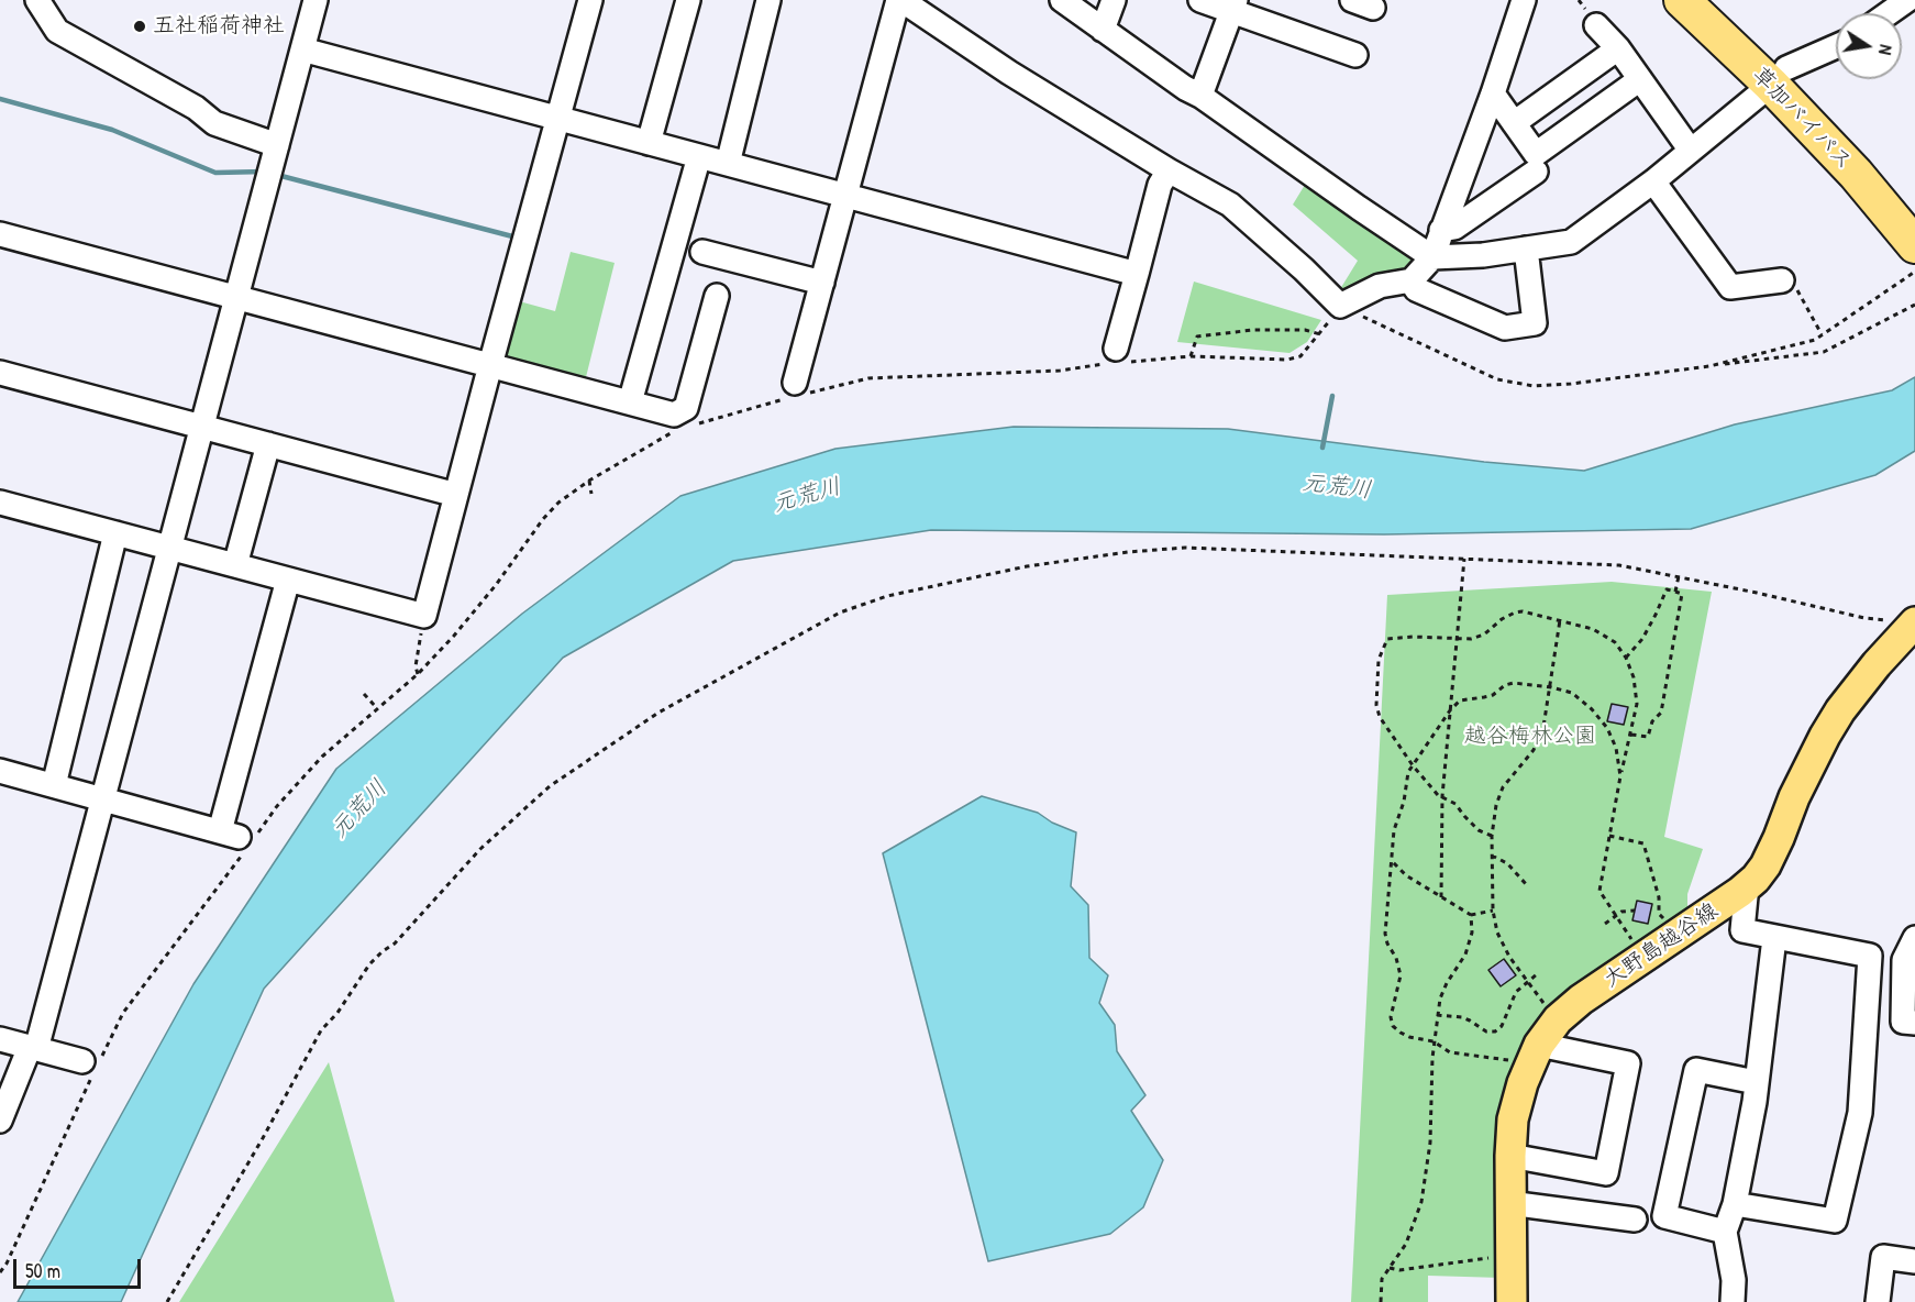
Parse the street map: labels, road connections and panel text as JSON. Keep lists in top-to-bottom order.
{
  "streets": {
    "highway": ["草加バイパス"],
    "main road": ["大野島越谷線"]
  },
  "water": ["元荒川"],
  "parks": ["越谷梅林公園"],
  "places": ["五社稲荷神社"],
  "scale_bar": "50 m",
  "north": "right"
}
